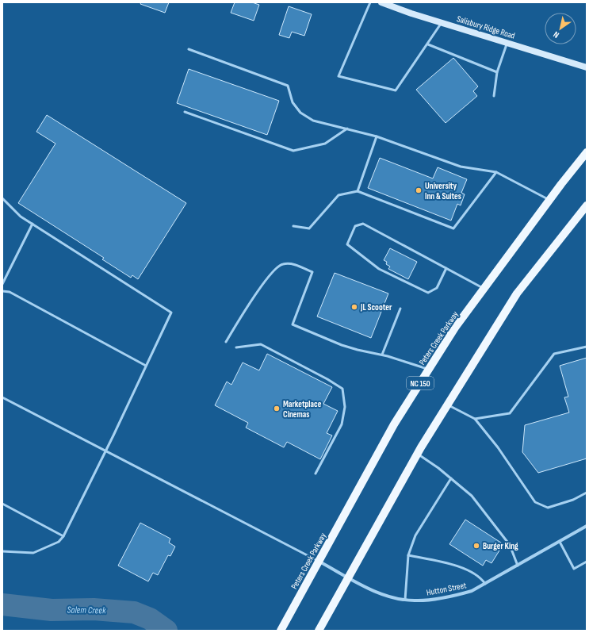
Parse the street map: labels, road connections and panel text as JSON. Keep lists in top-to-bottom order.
{
  "streets": {
    "main road": ["Peters Creek Parkway", "NC 150"],
    "street": ["Salisbury Ridge Road", "Hutton Street"]
  },
  "crossings": [
    ["Peters Creek Parkway", "Hutton Street"]
  ],
  "water": ["Salem Creek"],
  "places": [
    "University Inn & Suites",
    "JL Scooter",
    "Marketplace Cinemas",
    "Burger King"
  ],
  "north": "bottom left"
}
